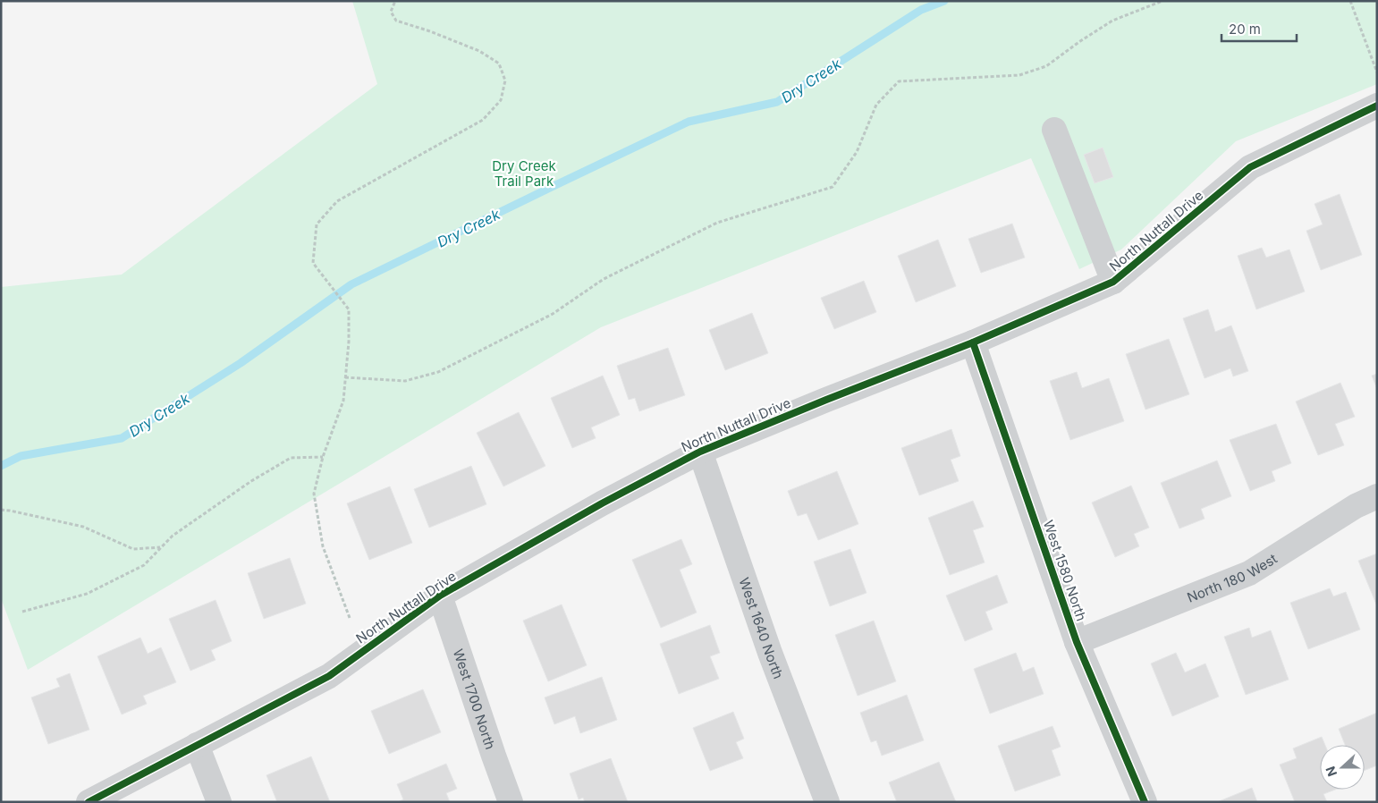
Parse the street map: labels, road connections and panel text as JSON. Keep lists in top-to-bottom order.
{
  "streets": {
    "street": [
      "North Nuttall Drive",
      "West 1580 North",
      "North 180 West",
      "West 1640 North",
      "West 1700 North"
    ]
  },
  "crossings": [
    ["North Nuttall Drive", "West 1580 North"],
    ["North Nuttall Drive", "West 1640 North"],
    ["North Nuttall Drive", "West 1700 North"],
    ["West 1580 North", "North 180 West"]
  ],
  "water": ["Dry Creek"],
  "parks": ["Dry Creek Trail Park"],
  "scale_bar": "20 m",
  "north": "left"
}
